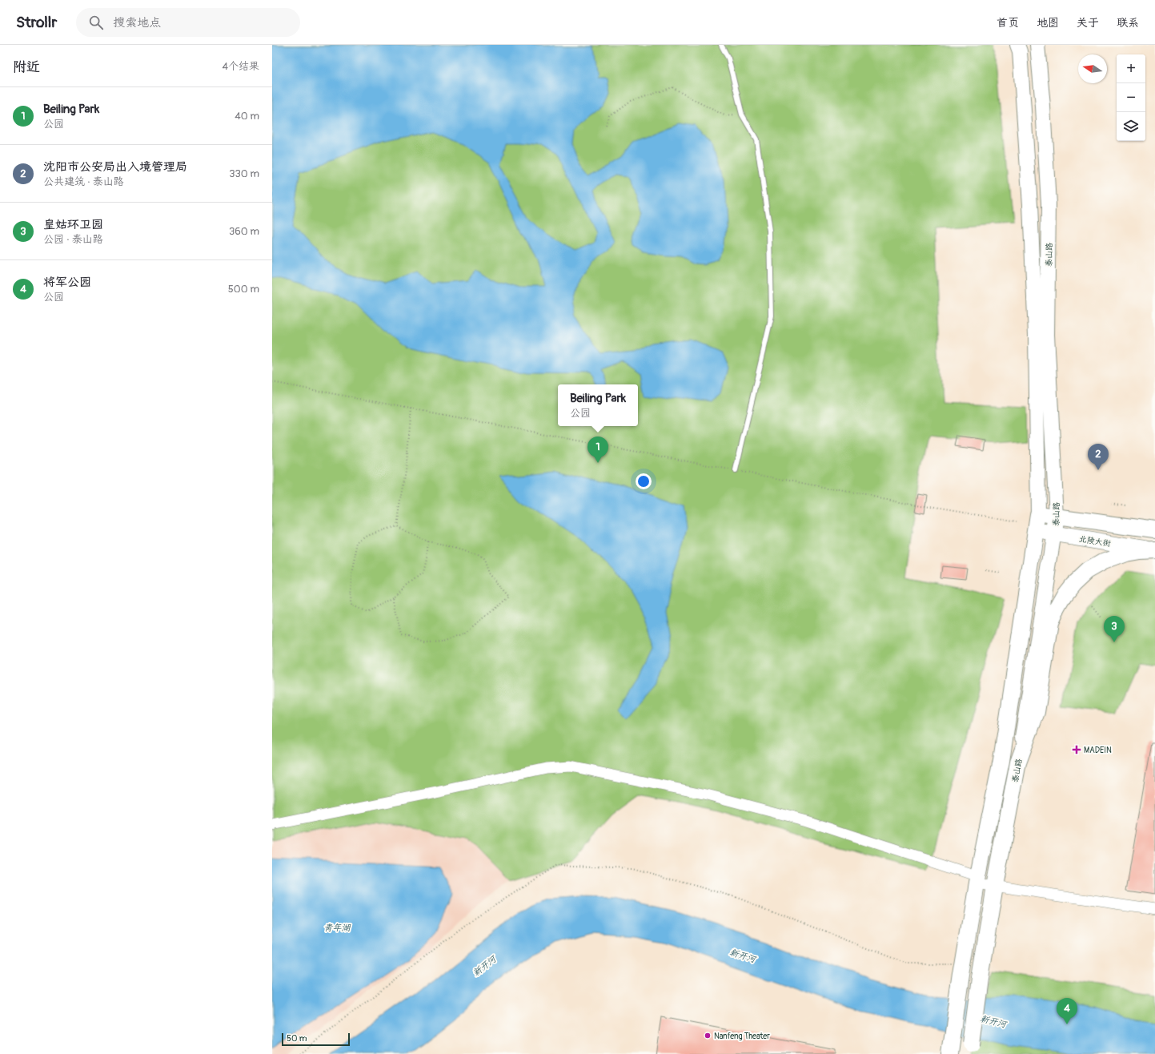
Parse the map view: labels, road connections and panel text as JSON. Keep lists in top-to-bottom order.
{
  "streets": {
    "main road": ["泰山路", "北陵大街"]
  },
  "crossings": [
    ["泰山路", "北陵大街"]
  ],
  "water": ["青年湖", "新开河"],
  "places": {
    "health": ["MADEIN"],
    "other": ["Nanfeng Theater"]
  },
  "scale_bar": "50 m",
  "north": "left",
  "page": {
    "header": "Strollr",
    "search": "搜索地点",
    "nav": [
      "首页",
      "地图",
      "关于",
      "联系"
    ],
    "heading": ["附近", "4个结果"],
    "map_buttons": ["+", "−"],
    "list": [
      {
        "mark": "1",
        "name": "Beiling Park",
        "note": "公园",
        "value": "40 m"
      },
      {
        "mark": "2",
        "name": "沈阳市公安局出入境管理局",
        "note": "公共建筑 · 泰山路",
        "value": "330 m"
      },
      {
        "mark": "3",
        "name": "皇姑环卫园",
        "note": "公园 · 泰山路",
        "value": "360 m"
      },
      {
        "mark": "4",
        "name": "将军公园",
        "note": "公园",
        "value": "500 m"
      }
    ],
    "popup": ["Beiling Park", "公园"],
    "pins": [
      "1",
      "2",
      "3",
      "4"
    ],
    "scale": "50 m"
  }
}
